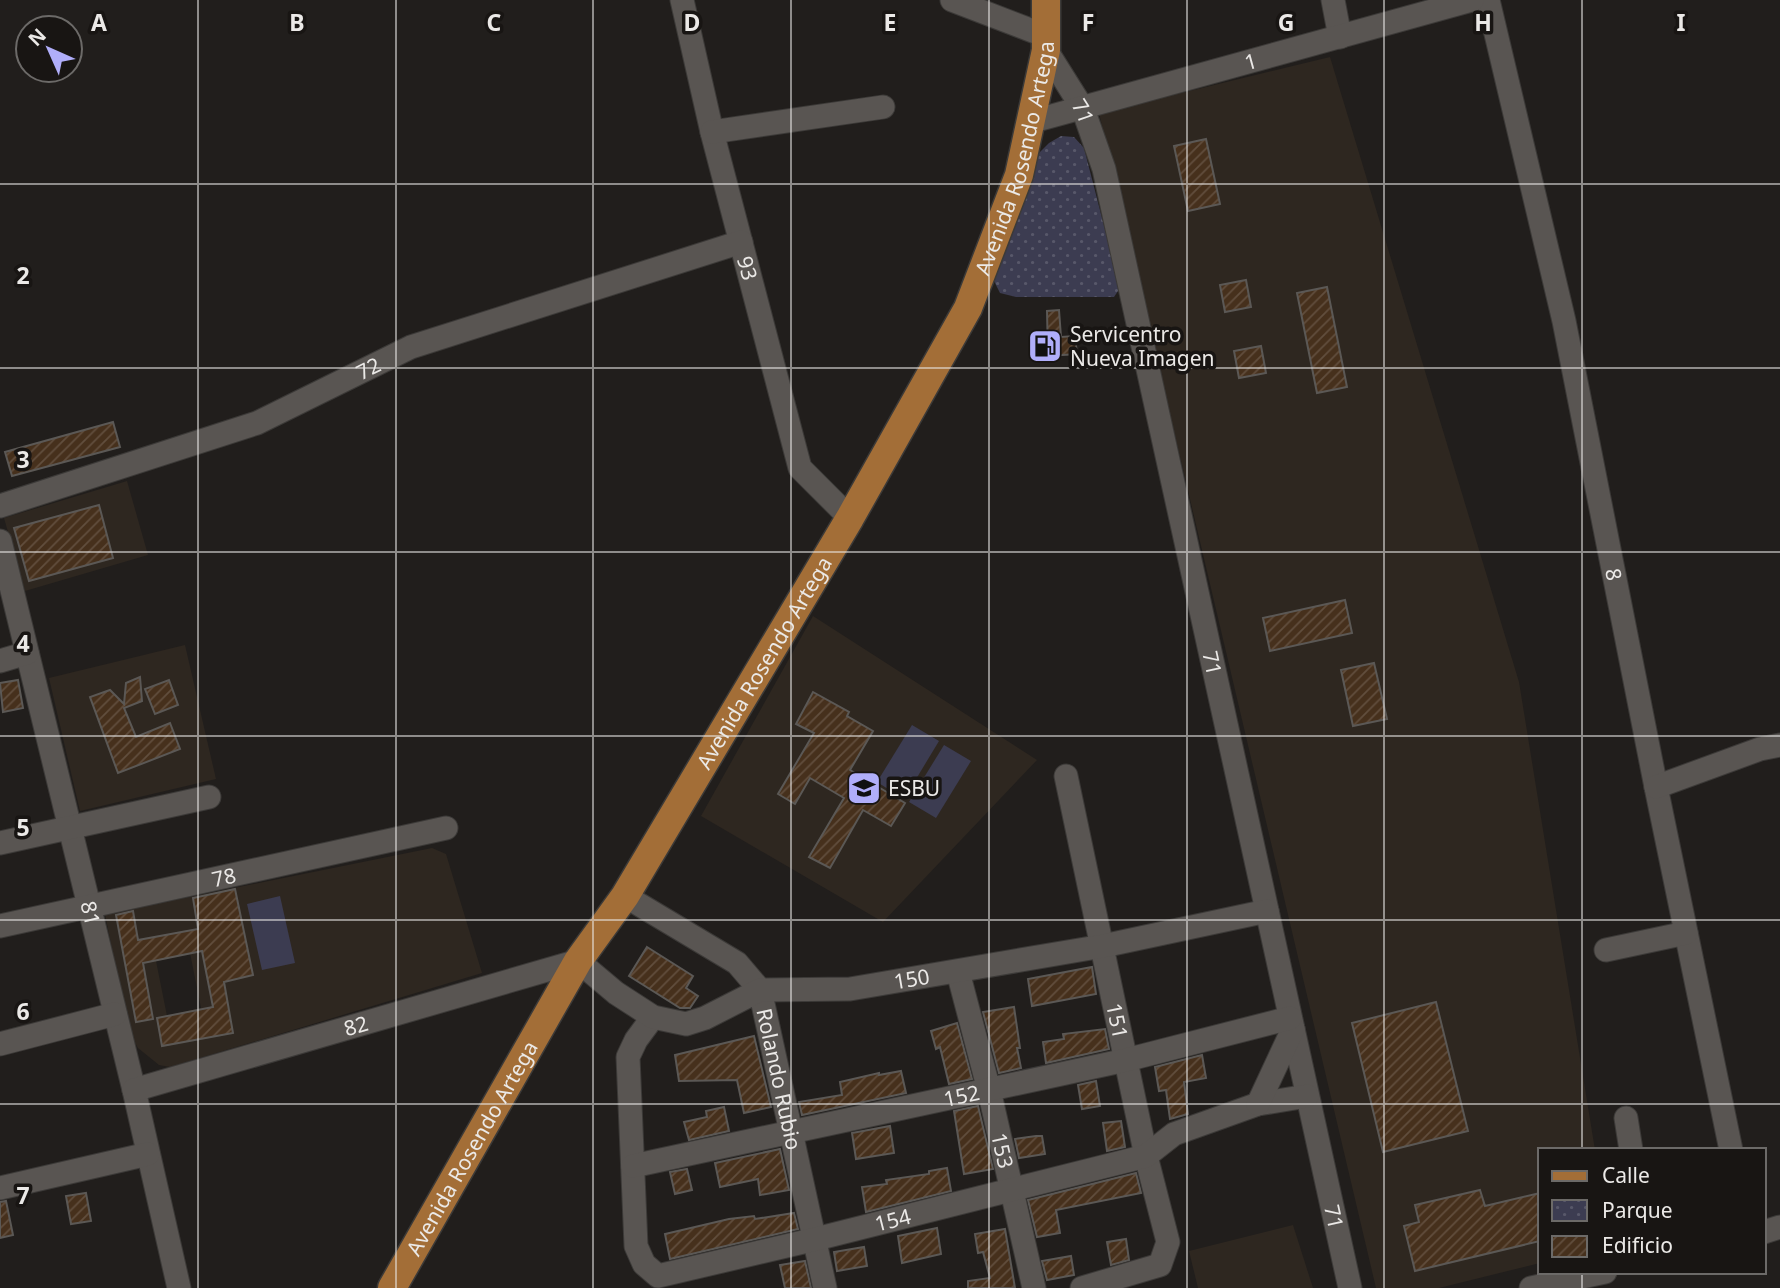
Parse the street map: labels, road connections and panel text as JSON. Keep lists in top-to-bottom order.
{
  "streets": {
    "main road": ["Avenida Rosendo Artega"],
    "street": [
      "1",
      "71",
      "93",
      "72",
      "8",
      "78",
      "81",
      "150",
      "151",
      "82",
      "Rolando Rubio",
      "152",
      "153",
      "154"
    ]
  },
  "crossings": [
    ["1", "71"],
    ["1", "Avenida Rosendo Artega"],
    ["71", "Avenida Rosendo Artega"],
    ["71", "150"],
    ["71", "152"],
    ["Avenida Rosendo Artega", "93"],
    ["Avenida Rosendo Artega", "150"],
    ["Avenida Rosendo Artega", "82"],
    ["Avenida Rosendo Artega", "Rolando Rubio"],
    ["93", "72"],
    ["78", "81"],
    ["81", "82"],
    ["150", "151"],
    ["150", "82"],
    ["150", "Rolando Rubio"],
    ["150", "153"],
    ["151", "152"],
    ["151", "154"],
    ["Rolando Rubio", "152"],
    ["Rolando Rubio", "154"],
    ["152", "153"],
    ["152", "154"],
    ["153", "154"]
  ],
  "places": {
    "fuel station": ["Servicentro Nueva Imagen"],
    "school or university": ["ESBU"]
  },
  "legend": ["Calle", "Parque", "Edificio"],
  "north": "top left",
  "grid": {
    "columns": [
      "A",
      "B",
      "C",
      "D",
      "E",
      "F",
      "G",
      "H",
      "I"
    ],
    "rows": [
      "2",
      "3",
      "4",
      "5",
      "6",
      "7"
    ]
  }
}
